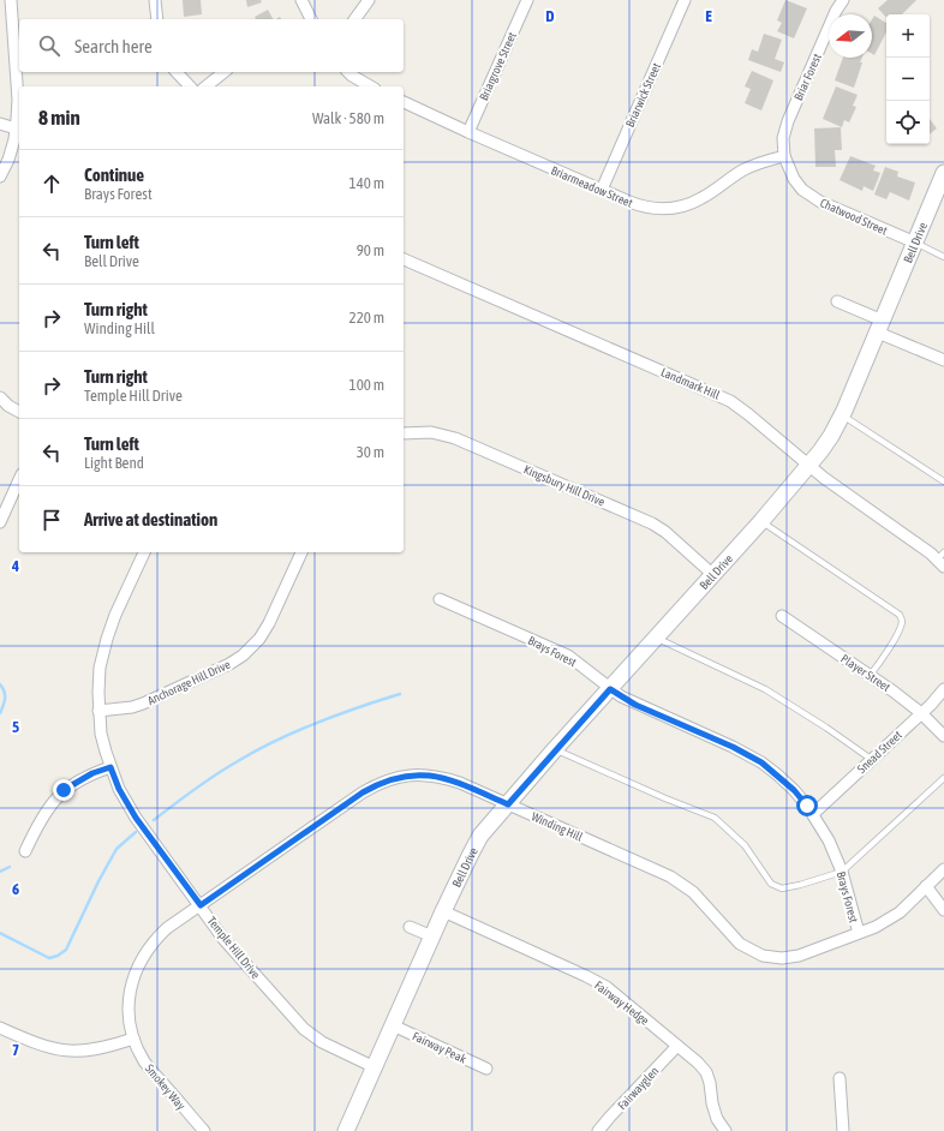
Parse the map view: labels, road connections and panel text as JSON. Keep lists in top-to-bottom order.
{
  "streets": {
    "street": [
      "Briargrove Street",
      "Briar Forest",
      "Briarwick Street",
      "Briarmeadow Street",
      "Chatwood Street",
      "Bell Drive",
      "Landmark Hill",
      "Kingsbury Hill Drive",
      "Brays Forest",
      "Player Street",
      "Anchorage Hill Drive",
      "Snead Street",
      "Winding Hill",
      "Temple Hill Drive",
      "Fairway Hedge",
      "Fairway Peak",
      "Smokey Way",
      "Fairwayglen"
    ]
  },
  "crossings": [
    ["Briargrove Street", "Briarmeadow Street"],
    ["Briar Forest", "Briarmeadow Street"],
    ["Briar Forest", "Chatwood Street"],
    ["Briarwick Street", "Briarmeadow Street"],
    ["Briarmeadow Street", "Chatwood Street"],
    ["Chatwood Street", "Bell Drive"],
    ["Bell Drive", "Landmark Hill"],
    ["Bell Drive", "Kingsbury Hill Drive"],
    ["Bell Drive", "Brays Forest"],
    ["Bell Drive", "Winding Hill"],
    ["Bell Drive", "Temple Hill Drive"],
    ["Bell Drive", "Fairway Hedge"],
    ["Bell Drive", "Fairway Peak"],
    ["Brays Forest", "Snead Street"],
    ["Brays Forest", "Winding Hill"],
    ["Player Street", "Snead Street"],
    ["Anchorage Hill Drive", "Temple Hill Drive"],
    ["Winding Hill", "Temple Hill Drive"],
    ["Winding Hill", "Smokey Way"],
    ["Fairway Hedge", "Fairwayglen"]
  ],
  "north": "left",
  "page": {
    "map_buttons": ["+", "−"],
    "search": "Search here",
    "heading": ["8 min", "Walk · 580 m"],
    "list": [
      ["Continue", "Brays Forest", "140 m"],
      ["Turn left", "Bell Drive", "90 m"],
      ["Turn right", "Winding Hill", "220 m"],
      ["Turn right", "Temple Hill Drive", "100 m"],
      ["Turn left", "Light Bend", "30 m"],
      "Arrive at destination"
    ]
  },
  "grid": {
    "columns": ["D", "E"],
    "rows": [
      "4",
      "5",
      "6",
      "7"
    ]
  }
}
